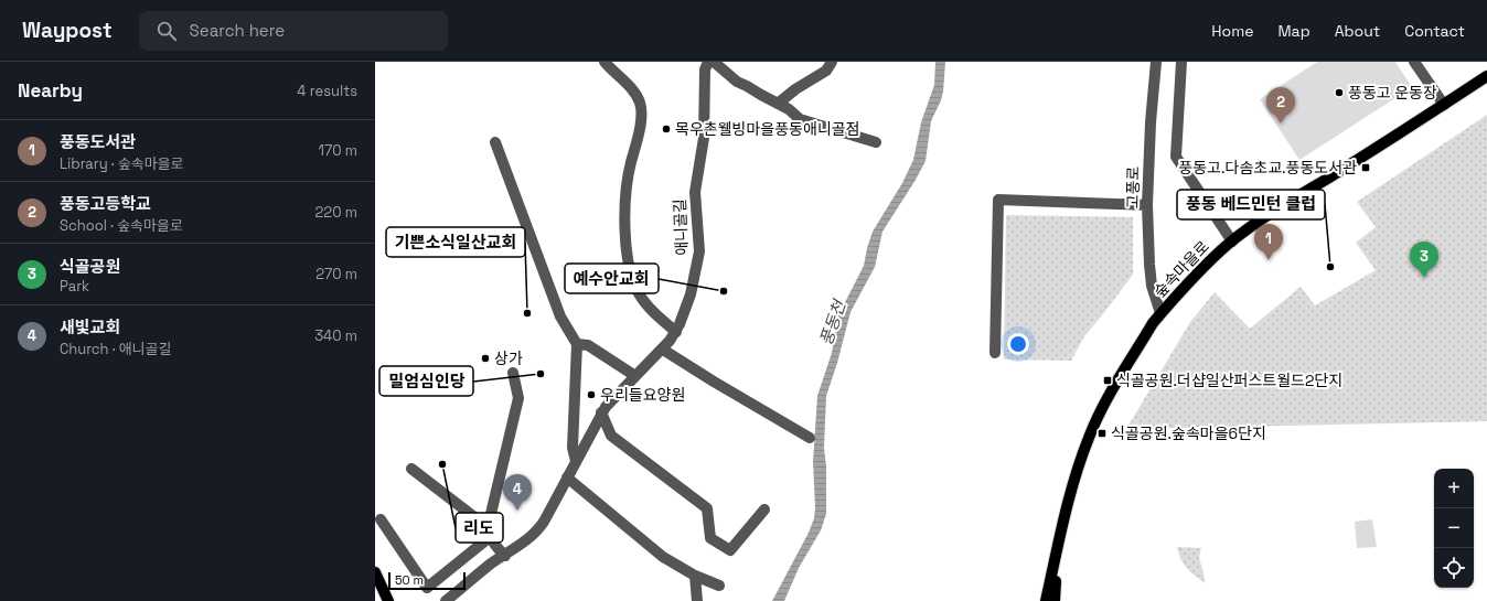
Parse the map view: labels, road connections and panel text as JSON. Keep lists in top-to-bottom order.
{
  "streets": {
    "main road": ["숲속마을로"],
    "street": ["고풍로", "애니골길"]
  },
  "crossings": [
    ["고풍로", "숲속마을로"]
  ],
  "water": ["풍동천"],
  "places": {
    "other": [
      "풍동고 운동장",
      "목우촌웰빙마을풍동애니골점",
      "풍동 베드민턴 클럽",
      "예수안교회",
      "기쁜소식일산교회",
      "상가",
      "밀엄심인당",
      "우리들요양원",
      "리도"
    ],
    "transit": ["풍동고.다솜초교.풍동도서관", "식골공원.더샵일산퍼스트월드2단지", "식골공원.숲속마을6단지"]
  },
  "scale_bar": "50 m",
  "page": {
    "header": "Waypost",
    "search": "Search here",
    "nav": [
      "Home",
      "Map",
      "About",
      "Contact"
    ],
    "heading": ["Nearby", "4 results"],
    "pins": [
      "2",
      "1",
      "3",
      "4"
    ],
    "list": [
      {
        "mark": "1",
        "name": "풍동도서관",
        "note": "Library · 숲속마을로",
        "value": "170 m"
      },
      {
        "mark": "2",
        "name": "풍동고등학교",
        "note": "School · 숲속마을로",
        "value": "220 m"
      },
      {
        "mark": "3",
        "name": "식골공원",
        "note": "Park",
        "value": "270 m"
      },
      {
        "mark": "4",
        "name": "새빛교회",
        "note": "Church · 애니골길",
        "value": "340 m"
      }
    ],
    "map_buttons": ["+", "−"],
    "scale": "50 m"
  }
}
